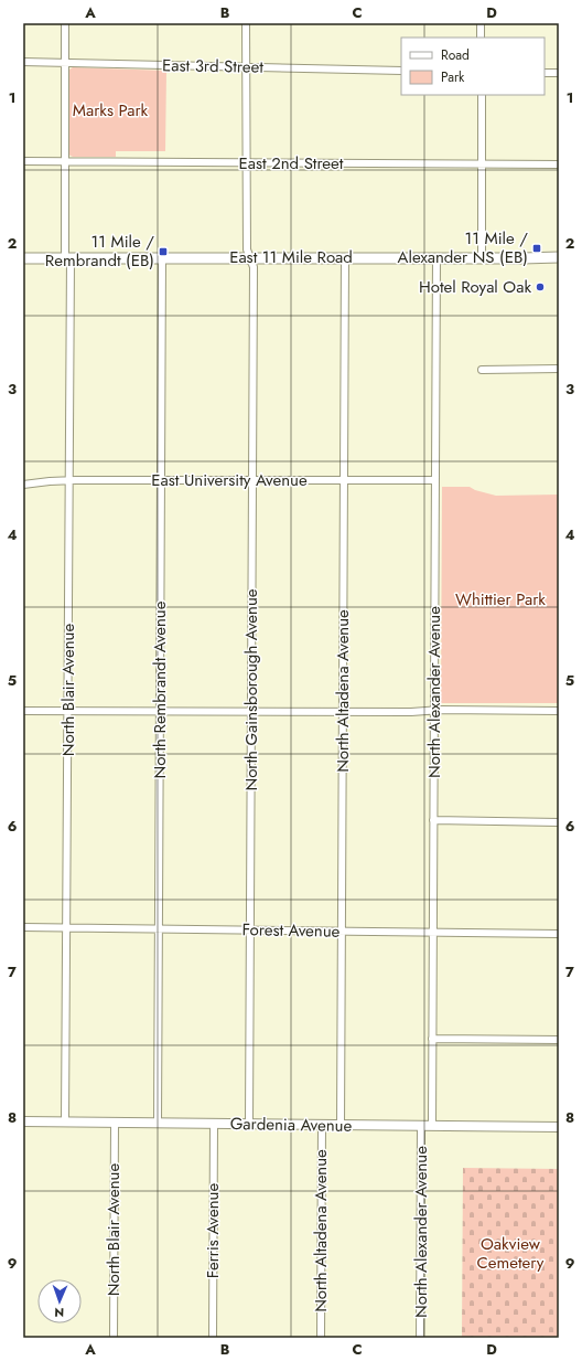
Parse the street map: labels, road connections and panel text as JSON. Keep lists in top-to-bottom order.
{
  "streets": {
    "main road": ["East 11 Mile Road"],
    "street": [
      "East 3rd Street",
      "East 2nd Street",
      "East University Avenue",
      "North Blair Avenue",
      "North Rembrandt Avenue",
      "North Gainsborough Avenue",
      "North Altadena Avenue",
      "North Alexander Avenue",
      "Forest Avenue",
      "Gardenia Avenue",
      "Ferris Avenue"
    ]
  },
  "crossings": [
    ["East 3rd Street", "North Blair Avenue"],
    ["East 3rd Street", "North Gainsborough Avenue"],
    ["East 2nd Street", "North Blair Avenue"],
    ["East 2nd Street", "North Gainsborough Avenue"],
    ["East 11 Mile Road", "North Blair Avenue"],
    ["East 11 Mile Road", "North Rembrandt Avenue"],
    ["East 11 Mile Road", "North Gainsborough Avenue"],
    ["East 11 Mile Road", "North Altadena Avenue"],
    ["East 11 Mile Road", "North Alexander Avenue"],
    ["East University Avenue", "North Blair Avenue"],
    ["East University Avenue", "North Rembrandt Avenue"],
    ["East University Avenue", "North Gainsborough Avenue"],
    ["East University Avenue", "North Altadena Avenue"],
    ["East University Avenue", "North Alexander Avenue"],
    ["North Blair Avenue", "Forest Avenue"],
    ["North Blair Avenue", "Gardenia Avenue"],
    ["North Rembrandt Avenue", "Forest Avenue"],
    ["North Rembrandt Avenue", "Gardenia Avenue"],
    ["North Gainsborough Avenue", "Forest Avenue"],
    ["North Gainsborough Avenue", "Gardenia Avenue"],
    ["North Altadena Avenue", "Forest Avenue"],
    ["North Altadena Avenue", "Gardenia Avenue"],
    ["North Alexander Avenue", "Forest Avenue"],
    ["North Alexander Avenue", "Gardenia Avenue"],
    ["Gardenia Avenue", "Ferris Avenue"]
  ],
  "parks": ["Marks Park", "Whittier Park", "Oakview Cemetery"],
  "places": {
    "transit": ["11 Mile / Alexander NS (EB)", "11 Mile / Rembrandt (EB)"],
    "other": ["Hotel Royal Oak"]
  },
  "legend": ["Road", "Park"],
  "north": "bottom",
  "grid": {
    "columns": [
      "A",
      "B",
      "C",
      "D"
    ],
    "rows": [
      "1",
      "2",
      "3",
      "4",
      "5",
      "6",
      "7",
      "8",
      "9"
    ]
  }
}
